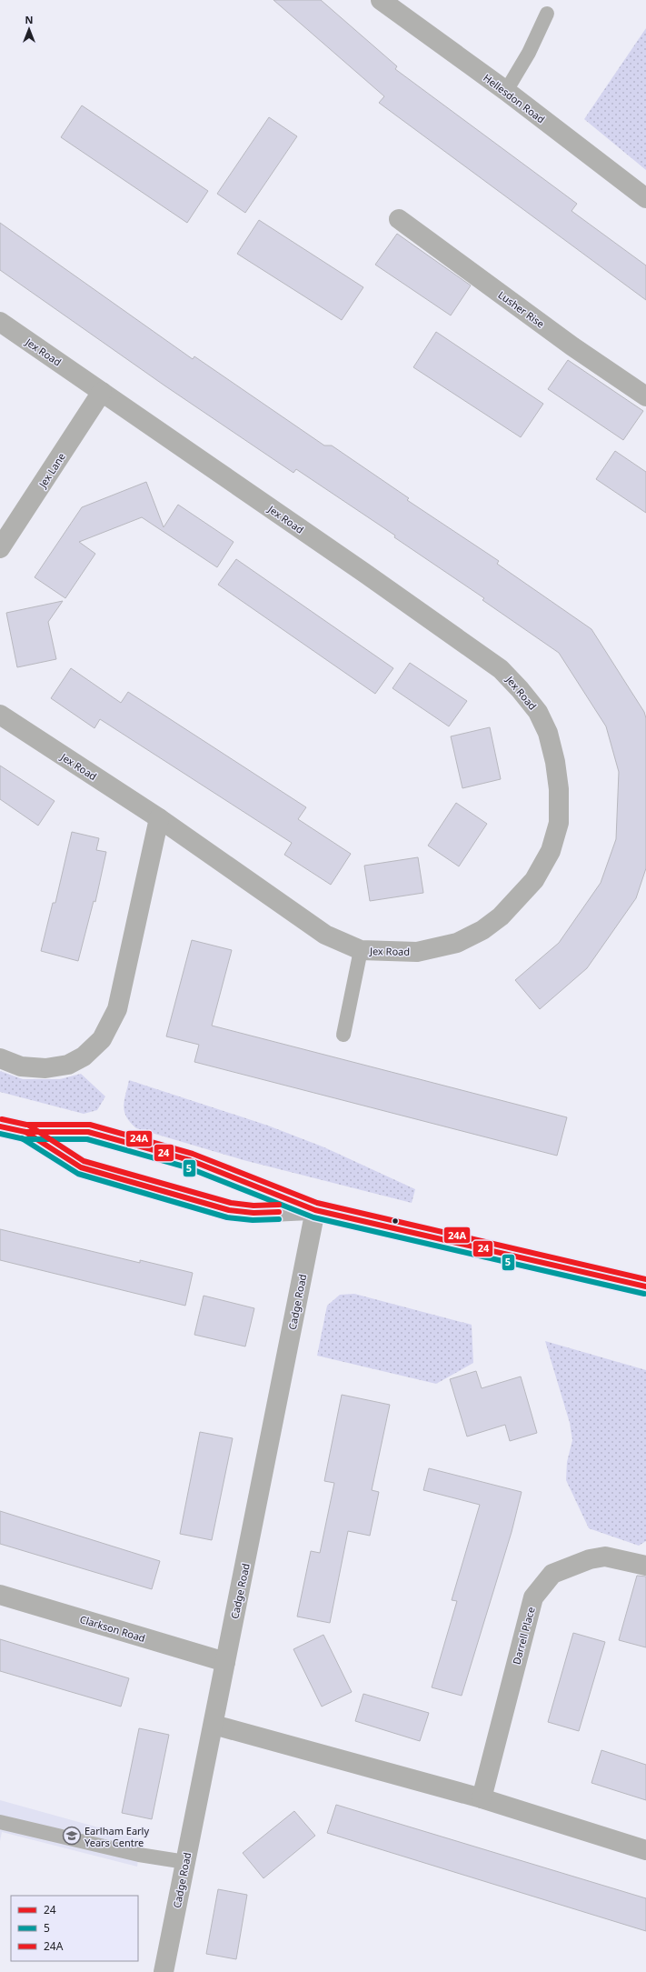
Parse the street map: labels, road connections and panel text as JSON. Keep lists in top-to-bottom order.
{
  "streets": {
    "street": [
      "Hellesdon Road",
      "Lusher Rise",
      "Jex Road",
      "Jex Lane",
      "Cadge Road",
      "Clarkson Road",
      "Darrell Place"
    ]
  },
  "crossings": [
    ["Jex Road", "Jex Lane"],
    ["Cadge Road", "Clarkson Road"]
  ],
  "places": {
    "school or university": ["Earlham Early Years Centre"]
  },
  "lines": ["transit line 24A", "transit line 24", "transit line 5"],
  "legend": ["24", "5", "24A"],
  "north": "top"
}
